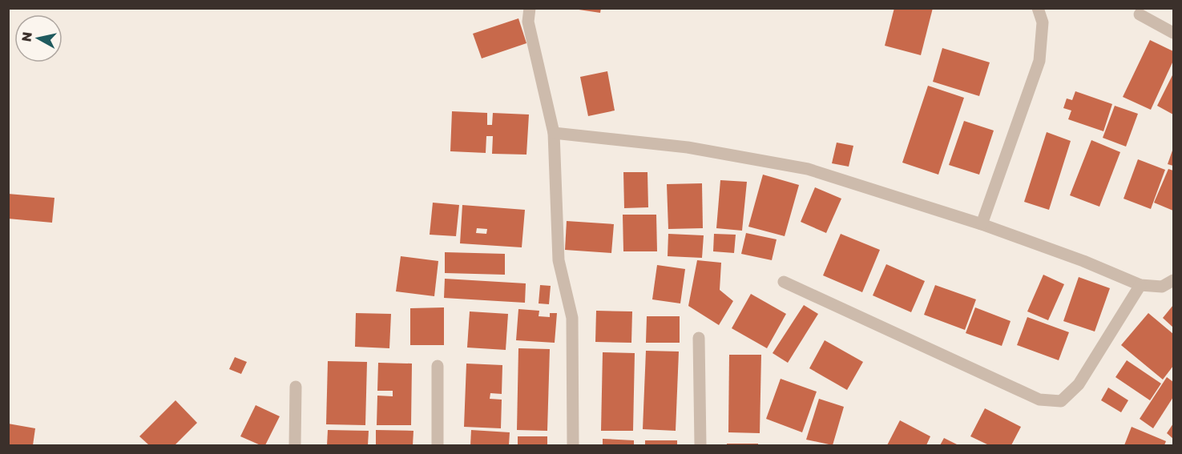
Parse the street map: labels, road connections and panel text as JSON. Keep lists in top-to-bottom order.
{
  "north": "left"
}
